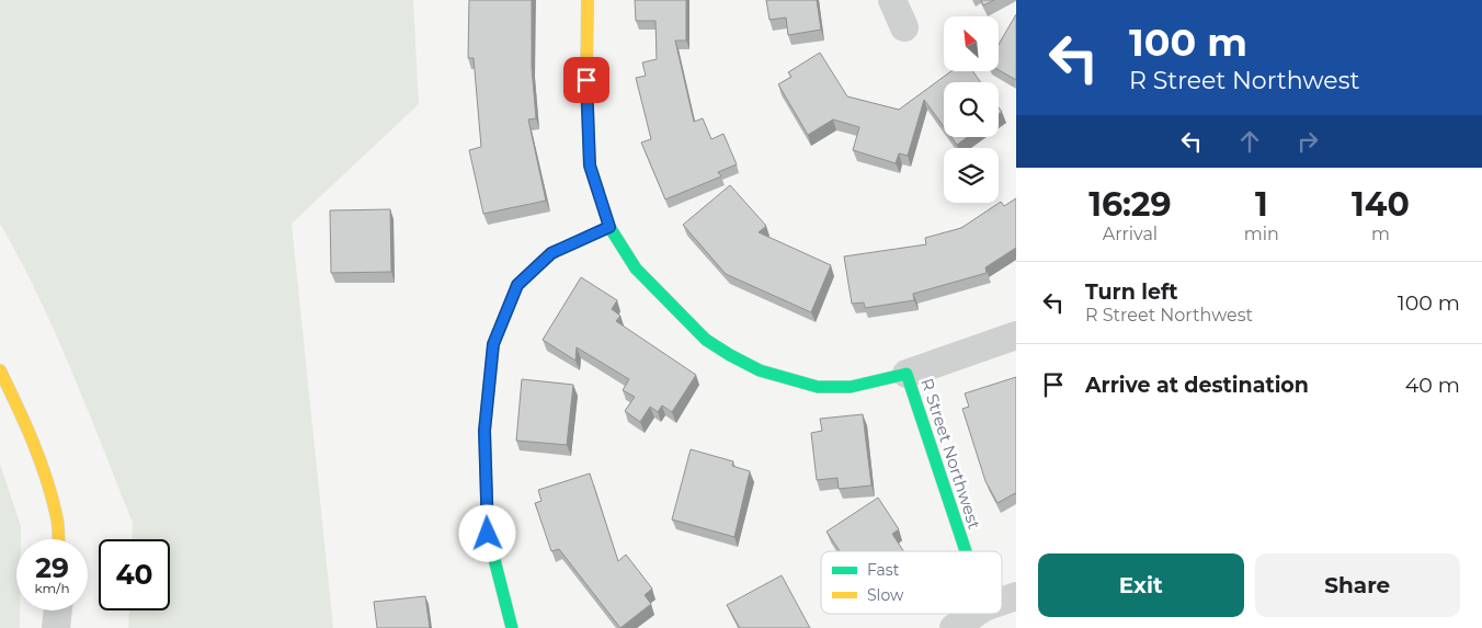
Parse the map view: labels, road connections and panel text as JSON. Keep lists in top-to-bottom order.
{
  "streets": {
    "street": ["R Street Northwest"]
  },
  "legend": ["Fast", "Slow"],
  "north": "top left",
  "page": {
    "turn": ["100 m", "R Street Northwest"],
    "eta": [
      "16:29",
      "Arrival",
      "1",
      "min",
      "140",
      "m"
    ],
    "list": [
      {
        "name": "Turn left",
        "note": "R Street Northwest",
        "value": "100 m"
      },
      {
        "name": "Arrive at destination",
        "value": "40 m"
      }
    ],
    "speed": "29 km/h",
    "limit": "40",
    "buttons": ["Exit", "Share"]
  }
}
